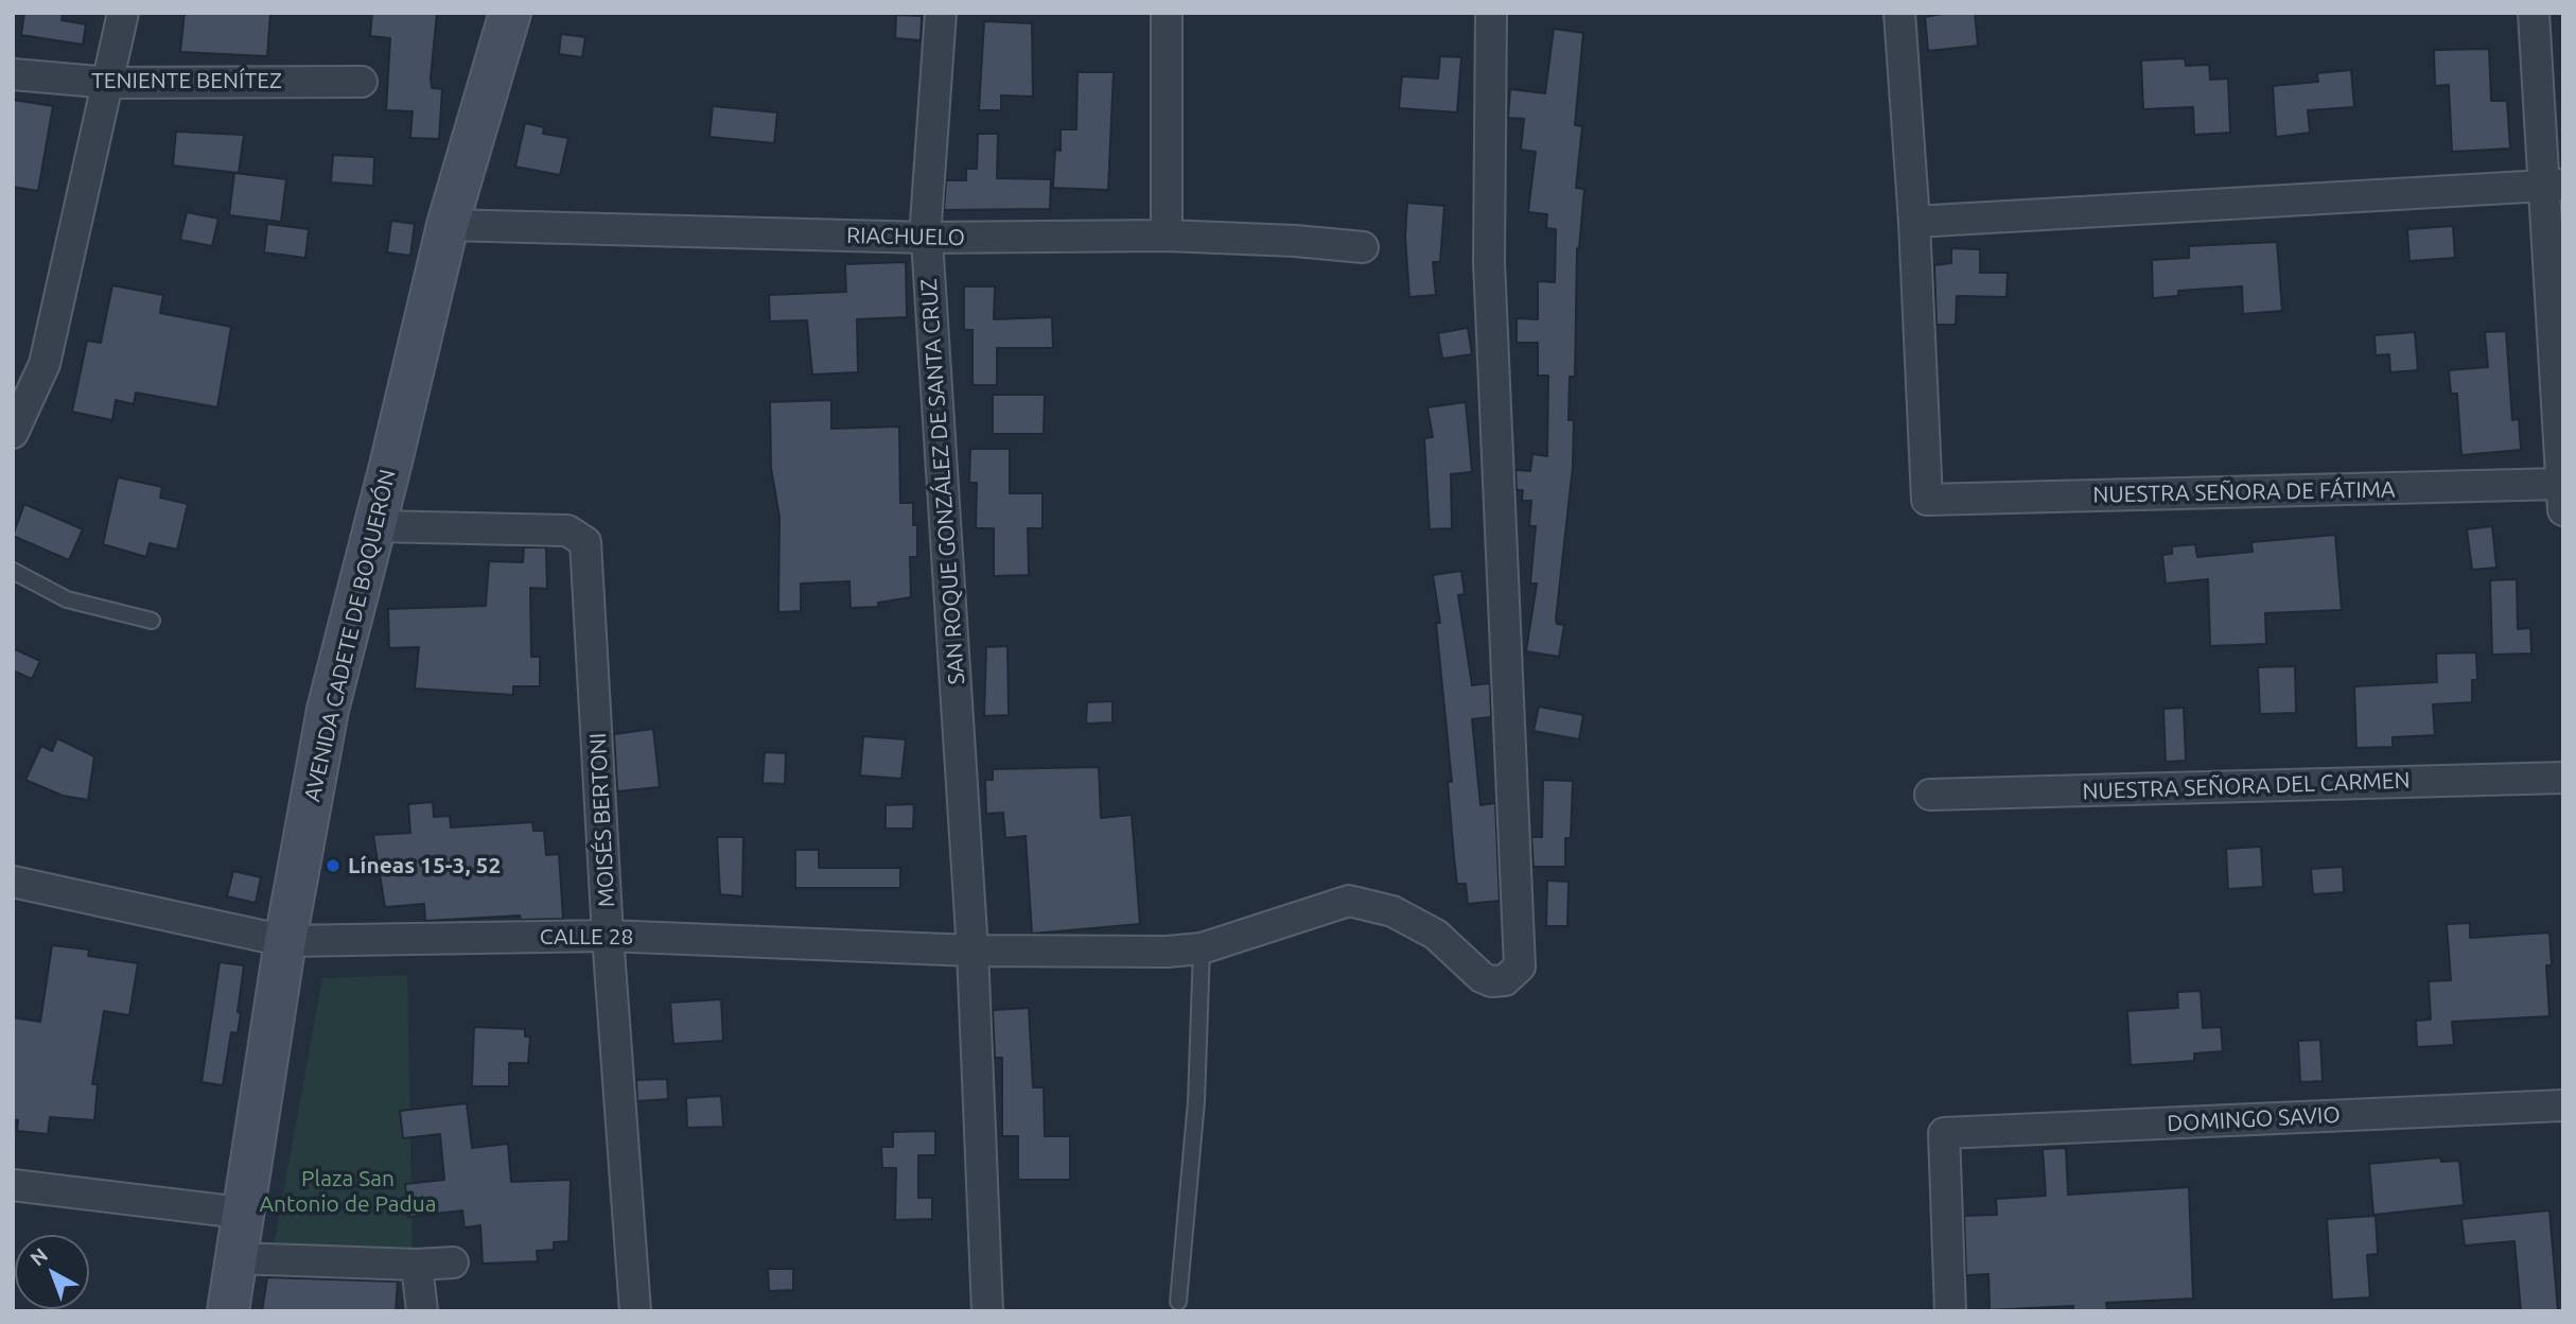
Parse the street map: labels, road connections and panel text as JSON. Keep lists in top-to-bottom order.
{
  "streets": {
    "main road": ["AVENIDA CADETE DE BOQUERÓN"],
    "street": [
      "TENIENTE BENÍTEZ",
      "RIACHUELO",
      "SAN ROQUE GONZÁLEZ DE SANTA CRUZ",
      "NUESTRA SEÑORA DE FÁTIMA",
      "NUESTRA SEÑORA DEL CARMEN",
      "MOISÉS BERTONI",
      "CALLE 28",
      "DOMINGO SAVIO"
    ]
  },
  "crossings": [
    ["RIACHUELO", "SAN ROQUE GONZÁLEZ DE SANTA CRUZ"],
    ["RIACHUELO", "AVENIDA CADETE DE BOQUERÓN"],
    ["SAN ROQUE GONZÁLEZ DE SANTA CRUZ", "CALLE 28"],
    ["AVENIDA CADETE DE BOQUERÓN", "MOISÉS BERTONI"],
    ["AVENIDA CADETE DE BOQUERÓN", "CALLE 28"],
    ["MOISÉS BERTONI", "CALLE 28"]
  ],
  "parks": ["Plaza San Antonio de Padua"],
  "places": ["Líneas 15-3, 52"],
  "north": "top left"
}
